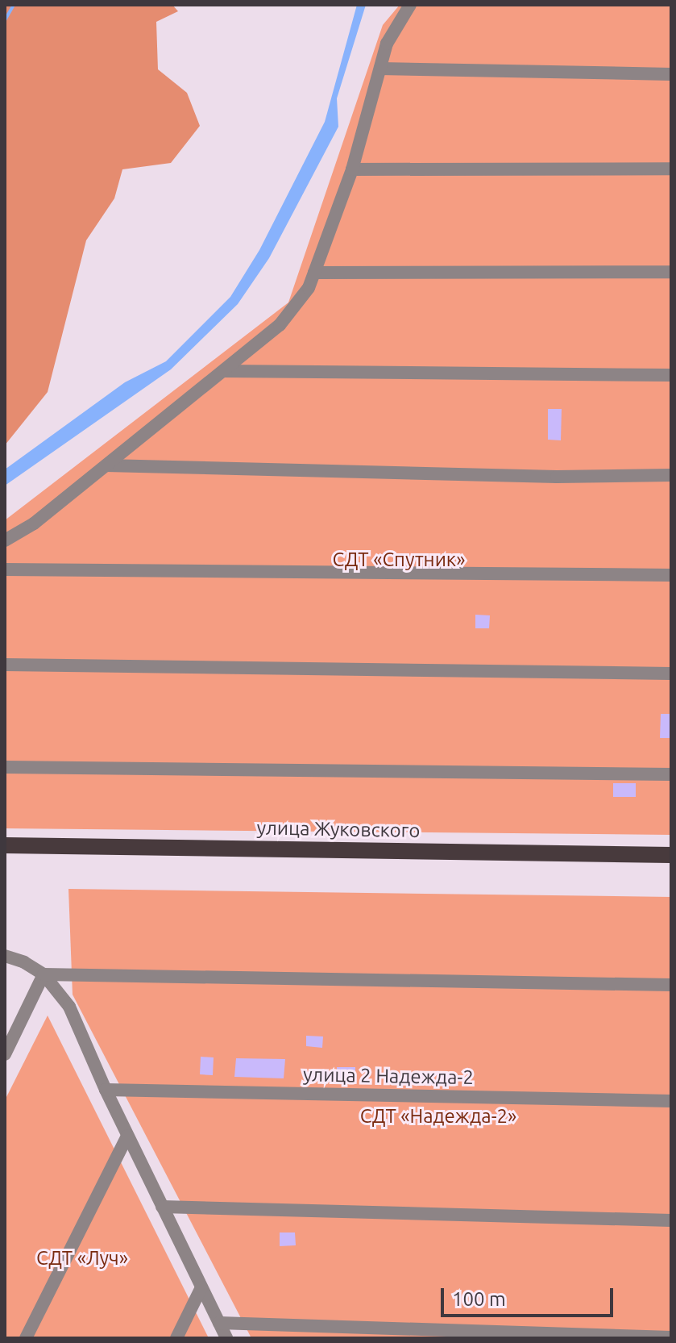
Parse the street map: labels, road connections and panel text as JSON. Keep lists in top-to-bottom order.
{
  "streets": {
    "main road": ["улица Жуковского"],
    "street": ["улица 2 Надежда-2"]
  },
  "parks": ["СДТ «Спутник»", "СДТ «Надежда-2»", "СДТ «Луч»"],
  "scale_bar": "100 m"
}
